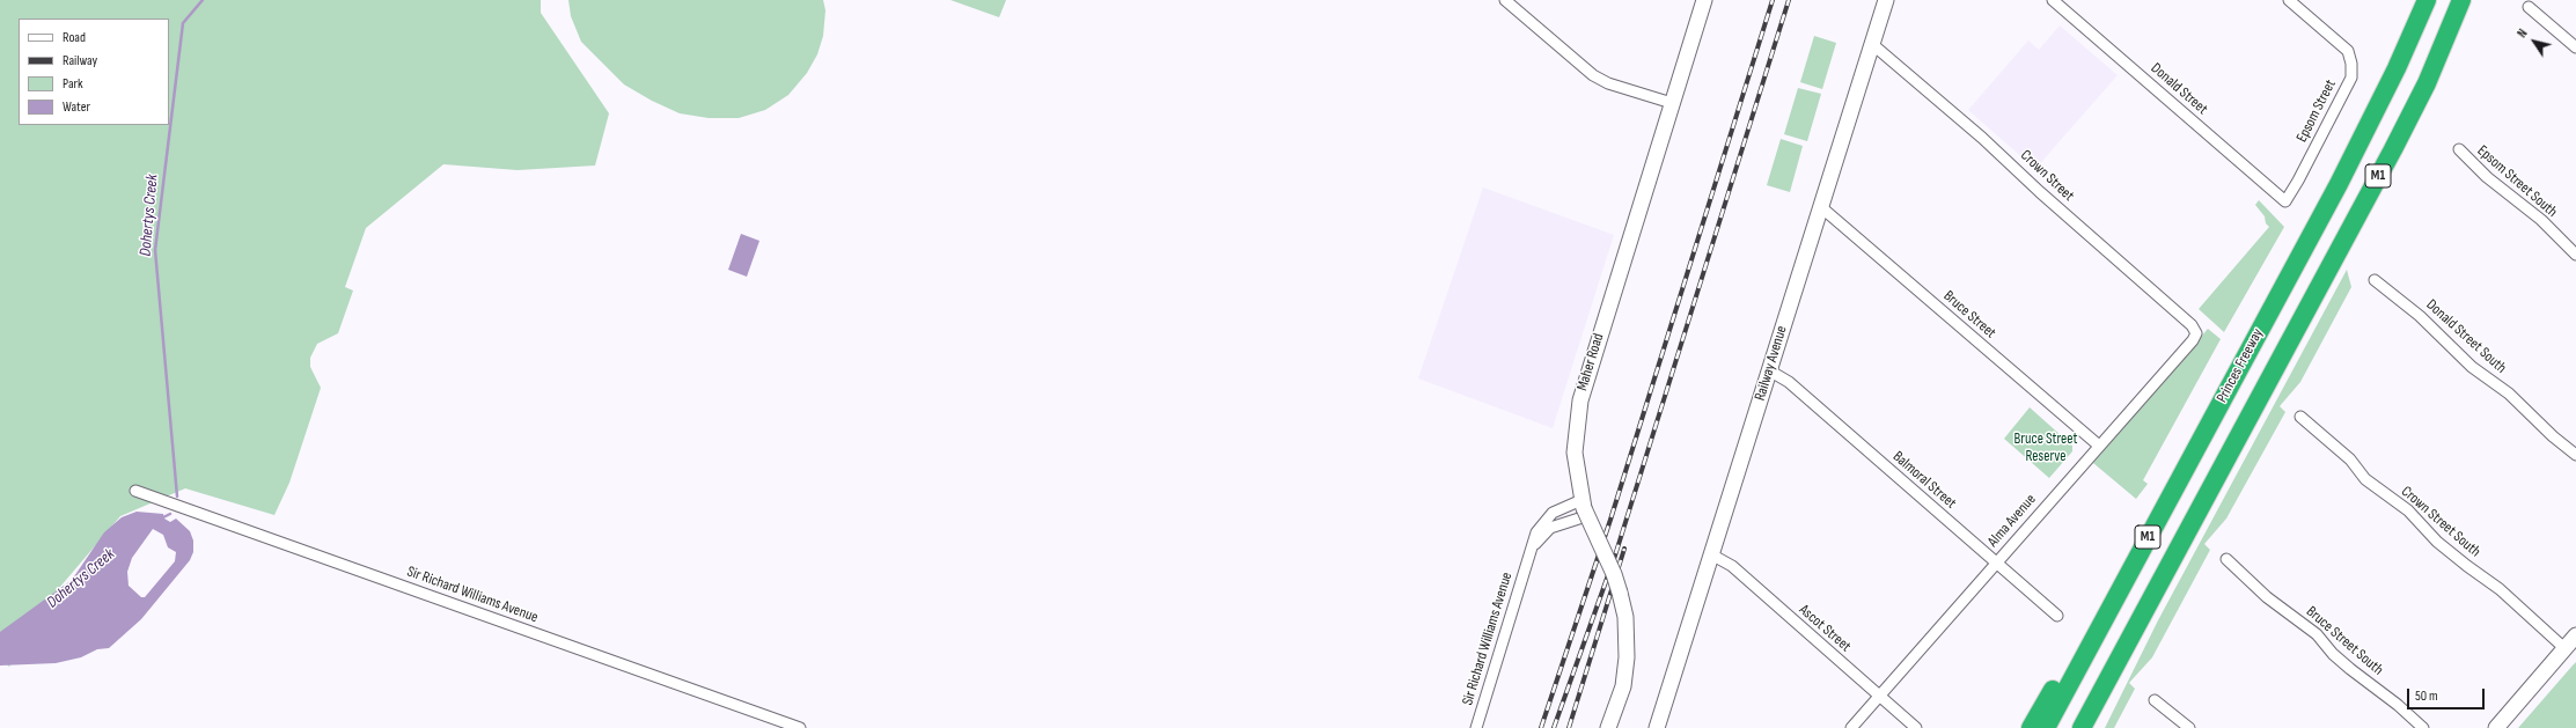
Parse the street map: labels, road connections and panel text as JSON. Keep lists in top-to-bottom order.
{
  "streets": {
    "highway": ["M1", "Princes Freeway"],
    "street": [
      "Donald Street",
      "Epsom Street",
      "Crown Street",
      "Epsom Street South",
      "Bruce Street",
      "Donald Street South",
      "Maher Road",
      "Railway Avenue",
      "Balmoral Street",
      "Alma Avenue",
      "Crown Street South",
      "Sir Richard Williams Avenue",
      "Ascot Street",
      "Bruce Street South"
    ]
  },
  "crossings": [
    ["Donald Street", "Epsom Street"],
    ["Crown Street", "Railway Avenue"],
    ["Crown Street", "Alma Avenue"],
    ["Bruce Street", "Railway Avenue"],
    ["Bruce Street", "Alma Avenue"],
    ["Maher Road", "Sir Richard Williams Avenue"],
    ["Railway Avenue", "Balmoral Street"],
    ["Railway Avenue", "Ascot Street"],
    ["Balmoral Street", "Alma Avenue"],
    ["Alma Avenue", "Ascot Street"]
  ],
  "water": ["Dohertys Creek"],
  "parks": ["Bruce Street Reserve"],
  "legend": [
    "Road",
    "Railway",
    "Park",
    "Water"
  ],
  "scale_bar": "50 m",
  "north": "top left"
}
